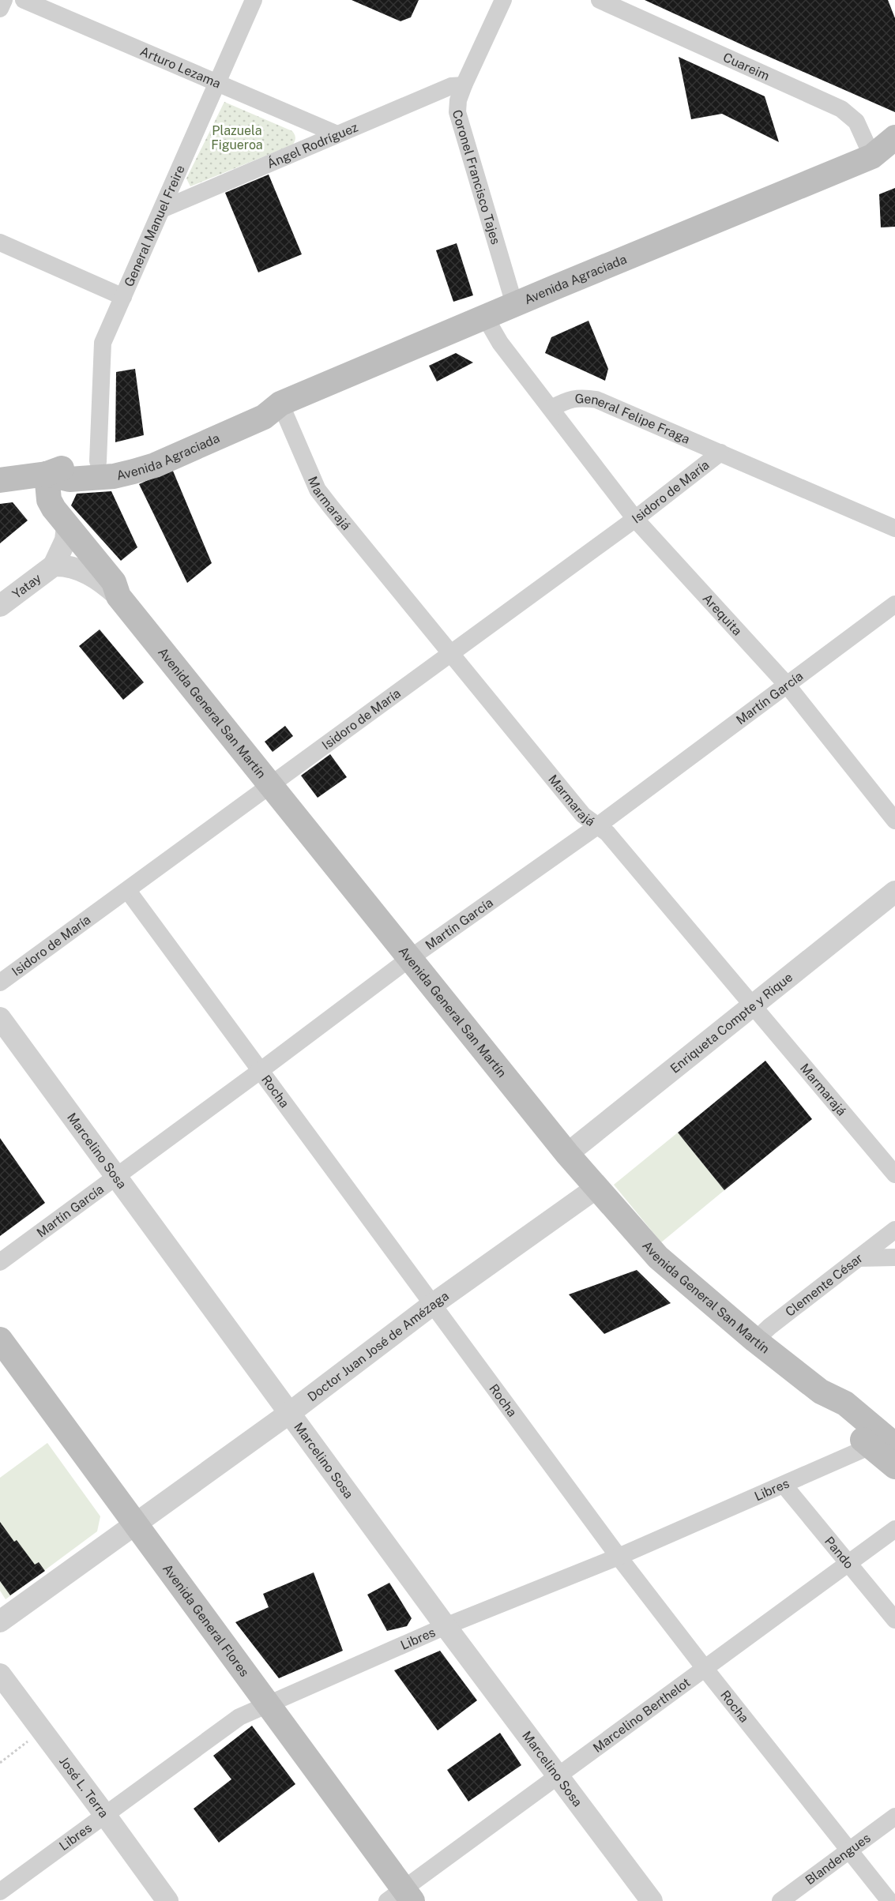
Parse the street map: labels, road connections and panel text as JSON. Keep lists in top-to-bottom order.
{
  "streets": {
    "main road": ["Avenida Agraciada", "Avenida General San Martín", "Avenida General Flores"],
    "street": [
      "Cuareim",
      "Arturo Lezama",
      "Ángel Rodríguez",
      "Coronel Francisco Tajes",
      "General Manuel Freire",
      "General Felipe Fraga",
      "Isidoro de María",
      "Marmarajá",
      "Yatay",
      "Arequita",
      "Martín García",
      "Enriqueta Compte y Rique",
      "Rocha",
      "Marcelino Sosa",
      "Clemente César",
      "Doctor Juan José de Amézaga",
      "Libres",
      "Pando",
      "Marcelino Berthelot",
      "José L. Terra",
      "Blandengues"
    ]
  },
  "crossings": [
    ["Cuareim", "Avenida Agraciada"],
    ["Arturo Lezama", "Ángel Rodríguez"],
    ["Arturo Lezama", "General Manuel Freire"],
    ["Ángel Rodríguez", "Coronel Francisco Tajes"],
    ["Ángel Rodríguez", "General Manuel Freire"],
    ["Coronel Francisco Tajes", "Avenida Agraciada"],
    ["General Manuel Freire", "Avenida Agraciada"],
    ["Avenida Agraciada", "Marmarajá"],
    ["Avenida Agraciada", "Avenida General San Martín"],
    ["General Felipe Fraga", "Isidoro de María"],
    ["General Felipe Fraga", "Arequita"],
    ["Isidoro de María", "Marmarajá"],
    ["Isidoro de María", "Arequita"],
    ["Isidoro de María", "Avenida General San Martín"],
    ["Isidoro de María", "Rocha"],
    ["Marmarajá", "Martín García"],
    ["Marmarajá", "Enriqueta Compte y Rique"],
    ["Yatay", "Avenida General San Martín"],
    ["Arequita", "Martín García"],
    ["Martín García", "Avenida General San Martín"],
    ["Martín García", "Rocha"],
    ["Martín García", "Marcelino Sosa"],
    ["Avenida General San Martín", "Enriqueta Compte y Rique"],
    ["Avenida General San Martín", "Clemente César"],
    ["Avenida General San Martín", "Doctor Juan José de Amézaga"],
    ["Avenida General San Martín", "Libres"],
    ["Rocha", "Doctor Juan José de Amézaga"],
    ["Rocha", "Libres"],
    ["Rocha", "Marcelino Berthelot"],
    ["Rocha", "Blandengues"],
    ["Marcelino Sosa", "Doctor Juan José de Amézaga"],
    ["Marcelino Sosa", "Libres"],
    ["Marcelino Sosa", "Marcelino Berthelot"],
    ["Doctor Juan José de Amézaga", "Avenida General Flores"],
    ["Libres", "Pando"],
    ["Libres", "Avenida General Flores"],
    ["Libres", "José L. Terra"],
    ["Pando", "Marcelino Berthelot"],
    ["Avenida General Flores", "Marcelino Berthelot"]
  ],
  "parks": ["Plazuela Figueroa"]
}
